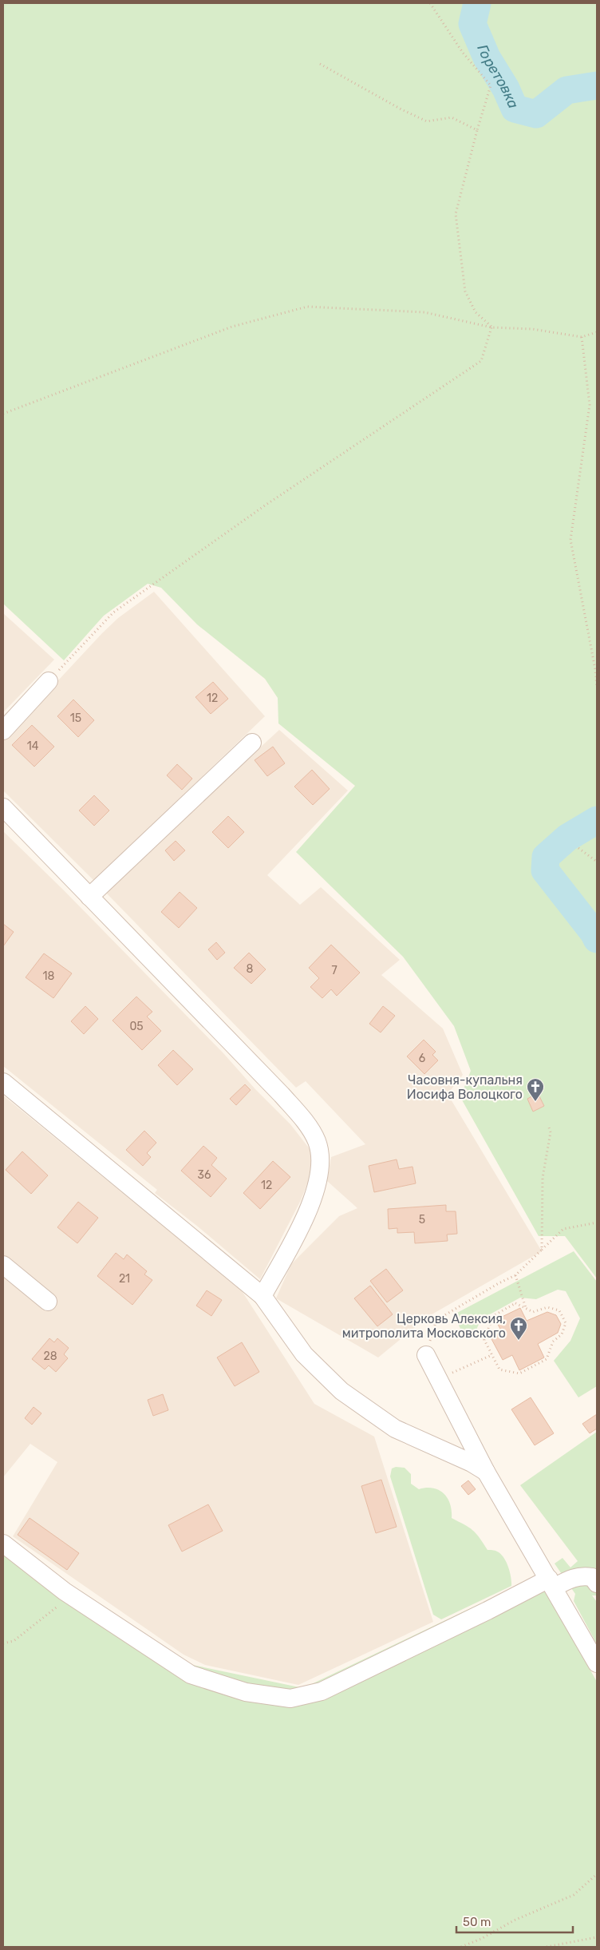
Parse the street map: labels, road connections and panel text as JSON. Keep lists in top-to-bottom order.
{
  "water": ["Горетовка"],
  "places": {
    "church": ["Часовня-купальня Иосифа Волоцкого", "Церковь Алексия, митрополита Московского"]
  },
  "house_numbers": [
    "12",
    "15",
    "14",
    "8",
    "7",
    "18",
    "05",
    "6",
    "36",
    "12",
    "5",
    "21",
    "28"
  ],
  "scale_bar": "50 m"
}
